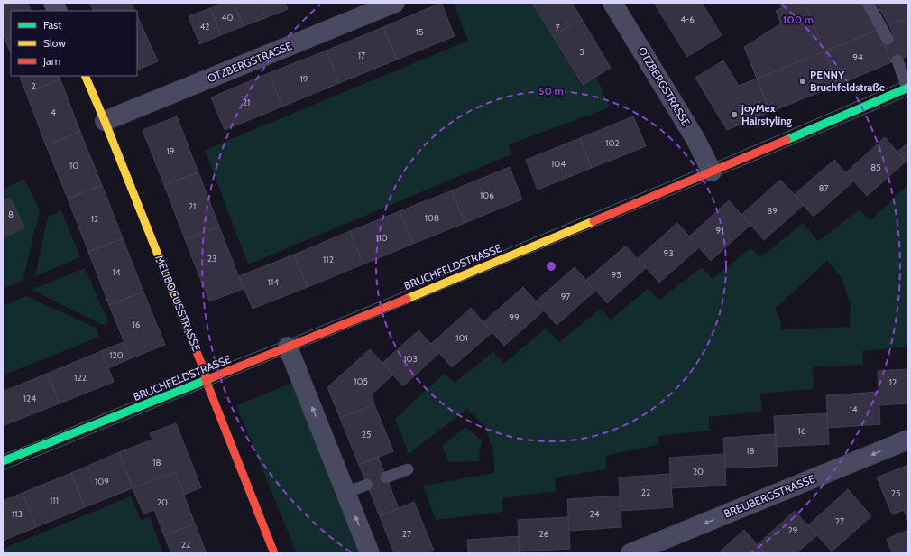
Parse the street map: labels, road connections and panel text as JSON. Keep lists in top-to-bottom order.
{
  "streets": {
    "street": [
      "OTZBERGSTRASSE",
      "BRUCHFELDSTRASSE",
      "MELIBOCUSSTRASSE",
      "BREUBERGSTRASSE"
    ]
  },
  "crossings": [
    ["OTZBERGSTRASSE", "BRUCHFELDSTRASSE"],
    ["OTZBERGSTRASSE", "MELIBOCUSSTRASSE"],
    ["BRUCHFELDSTRASSE", "MELIBOCUSSTRASSE"]
  ],
  "one_way": ["BREUBERGSTRASSE"],
  "places": ["PENNY Bruchfeldstraße", "joyMex Hairstyling"],
  "house_numbers": [
    "40",
    "4-6",
    "42",
    "7",
    "15",
    "5",
    "17",
    "94",
    "19",
    "2",
    "21",
    "4",
    "102",
    "19",
    "104",
    "10",
    "85",
    "87",
    "106",
    "21",
    "89",
    "8",
    "108",
    "12",
    "91",
    "110",
    "93",
    "23",
    "112",
    "14",
    "95",
    "114",
    "97",
    "99",
    "16",
    "101",
    "120",
    "103",
    "122",
    "105",
    "12",
    "124",
    "14",
    "16",
    "25",
    "18",
    "18",
    "20",
    "109",
    "22",
    "25",
    "111",
    "20",
    "113",
    "24",
    "27",
    "29",
    "27",
    "26",
    "22"
  ],
  "legend": ["Fast", "Slow", "Jam"],
  "rings": ["100 m", "50 m"]
}
